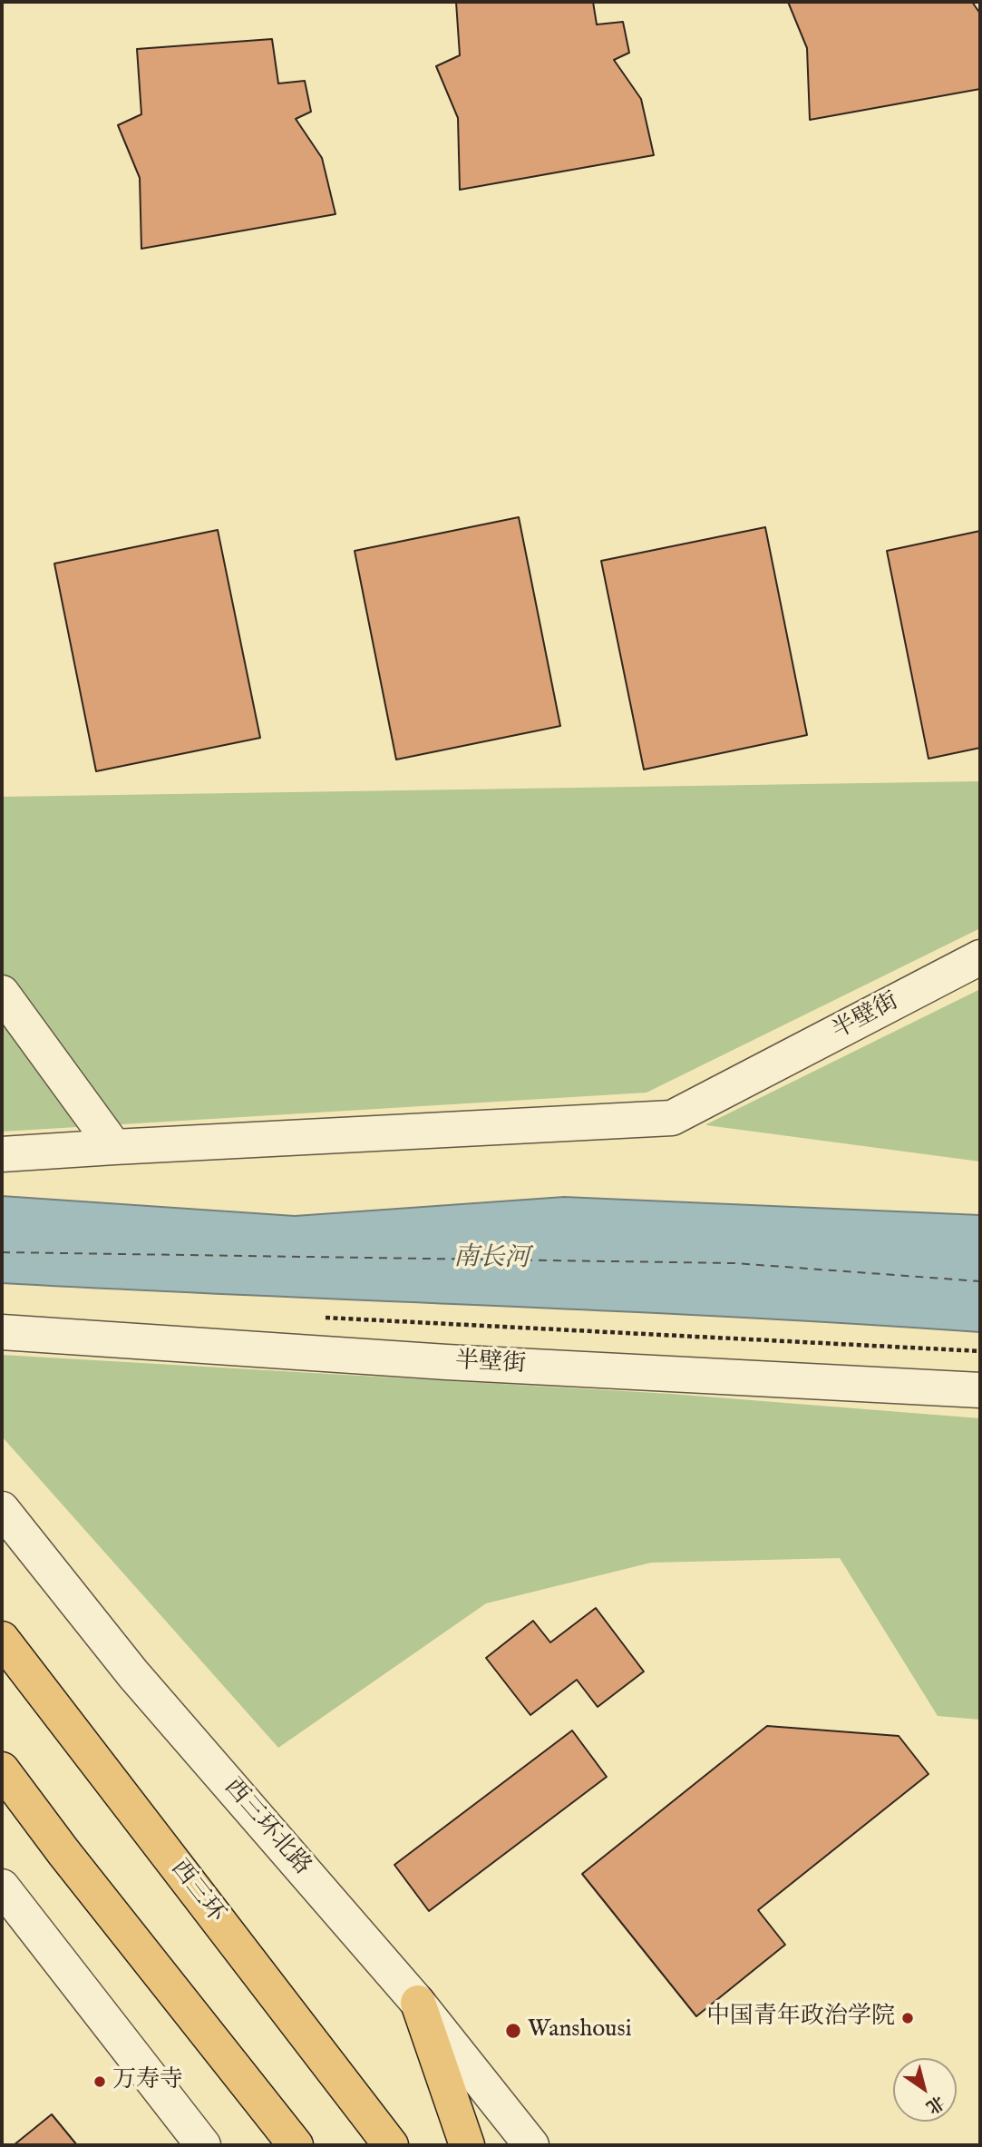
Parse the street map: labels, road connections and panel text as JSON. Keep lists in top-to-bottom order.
{
  "streets": {
    "highway": ["西三环"],
    "street": ["半壁街", "西三环北路"]
  },
  "water": ["南长河"],
  "places": ["中国青年政治学院", "Wanshousi", "万寿寺"],
  "north": "bottom right"
}
